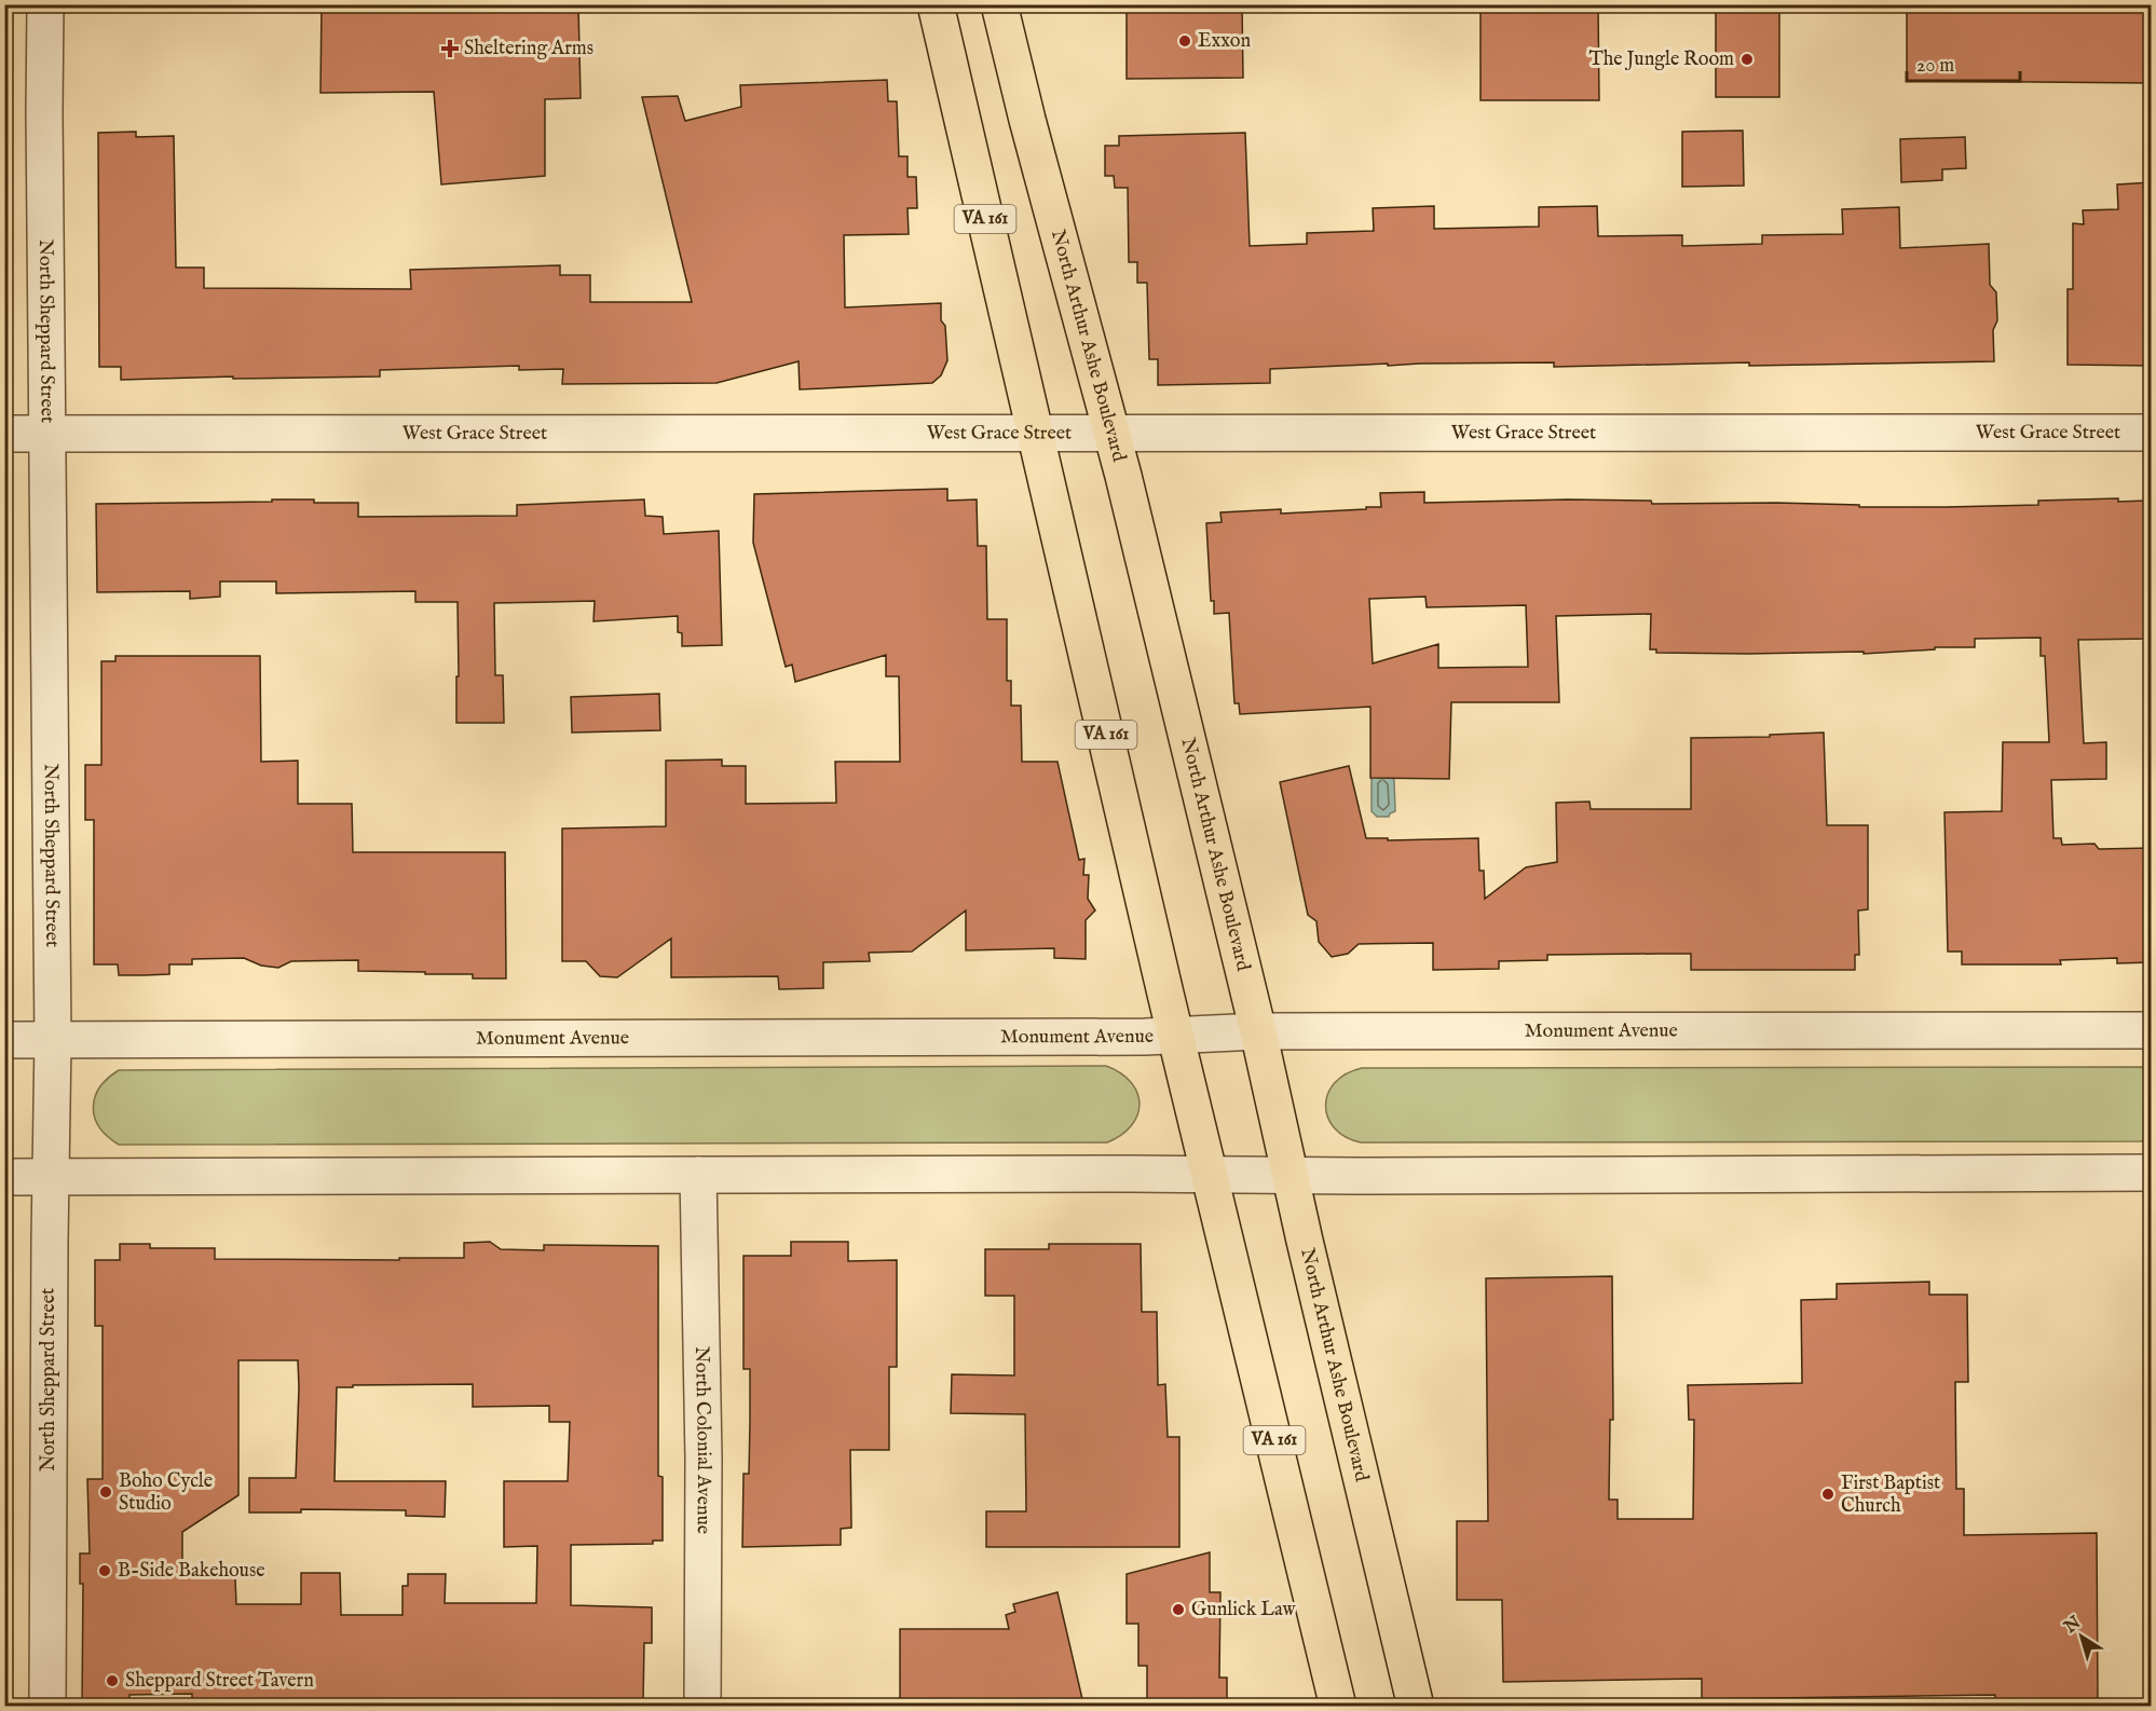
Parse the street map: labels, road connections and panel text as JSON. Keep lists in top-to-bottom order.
{
  "streets": {
    "main road": ["VA 161", "North Arthur Ashe Boulevard"],
    "street": [
      "North Sheppard Street",
      "West Grace Street",
      "Monument Avenue",
      "North Colonial Avenue"
    ]
  },
  "crossings": [
    ["VA 161", "West Grace Street"],
    ["VA 161", "Monument Avenue"],
    ["North Sheppard Street", "West Grace Street"],
    ["North Sheppard Street", "Monument Avenue"],
    ["North Arthur Ashe Boulevard", "West Grace Street"],
    ["North Arthur Ashe Boulevard", "Monument Avenue"]
  ],
  "places": {
    "other": [
      "Exxon",
      "The Jungle Room",
      "Boho Cycle Studio",
      "First Baptist Church",
      "B-Side Bakehouse",
      "Gunlick Law",
      "Sheppard Street Tavern"
    ],
    "health": ["Sheltering Arms"]
  },
  "scale_bar": "20 m",
  "north": "top left"
}
